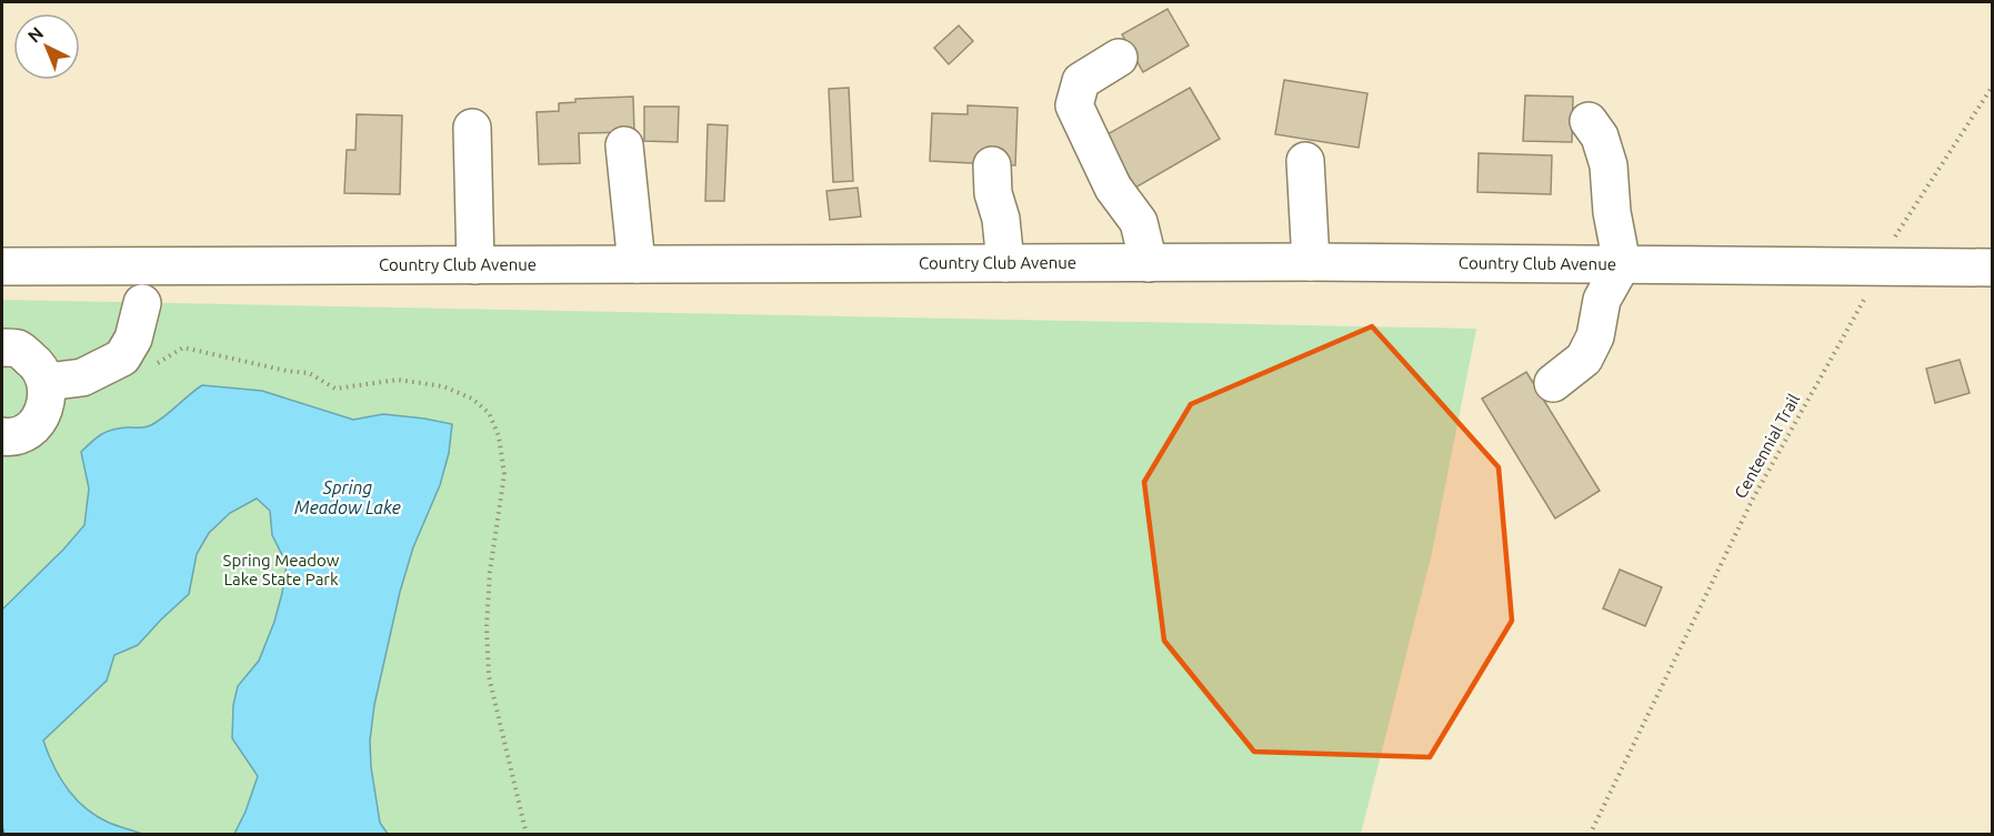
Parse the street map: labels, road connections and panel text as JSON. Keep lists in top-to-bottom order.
{
  "streets": {
    "street": ["Country Club Avenue"],
    "path": ["Centennial Trail"]
  },
  "crossings": [
    ["Country Club Avenue", "Centennial Trail"]
  ],
  "water": ["Spring Meadow Lake"],
  "parks": ["Spring Meadow Lake State Park"],
  "north": "top left"
}
